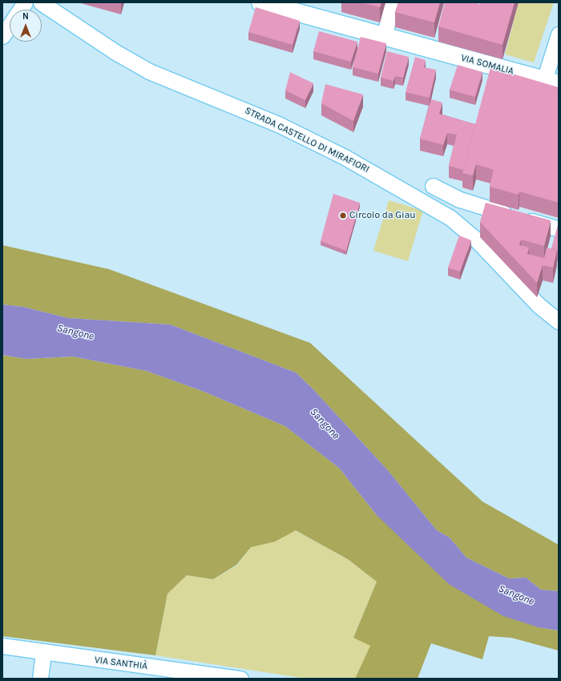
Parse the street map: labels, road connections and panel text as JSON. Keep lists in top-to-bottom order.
{
  "streets": {
    "street": ["VIA SOMALIA", "STRADA CASTELLO DI MIRAFIORI", "VIA SANTHIÀ"]
  },
  "water": ["Sangone"],
  "places": ["Circolo da Giau"],
  "north": "top"
}
